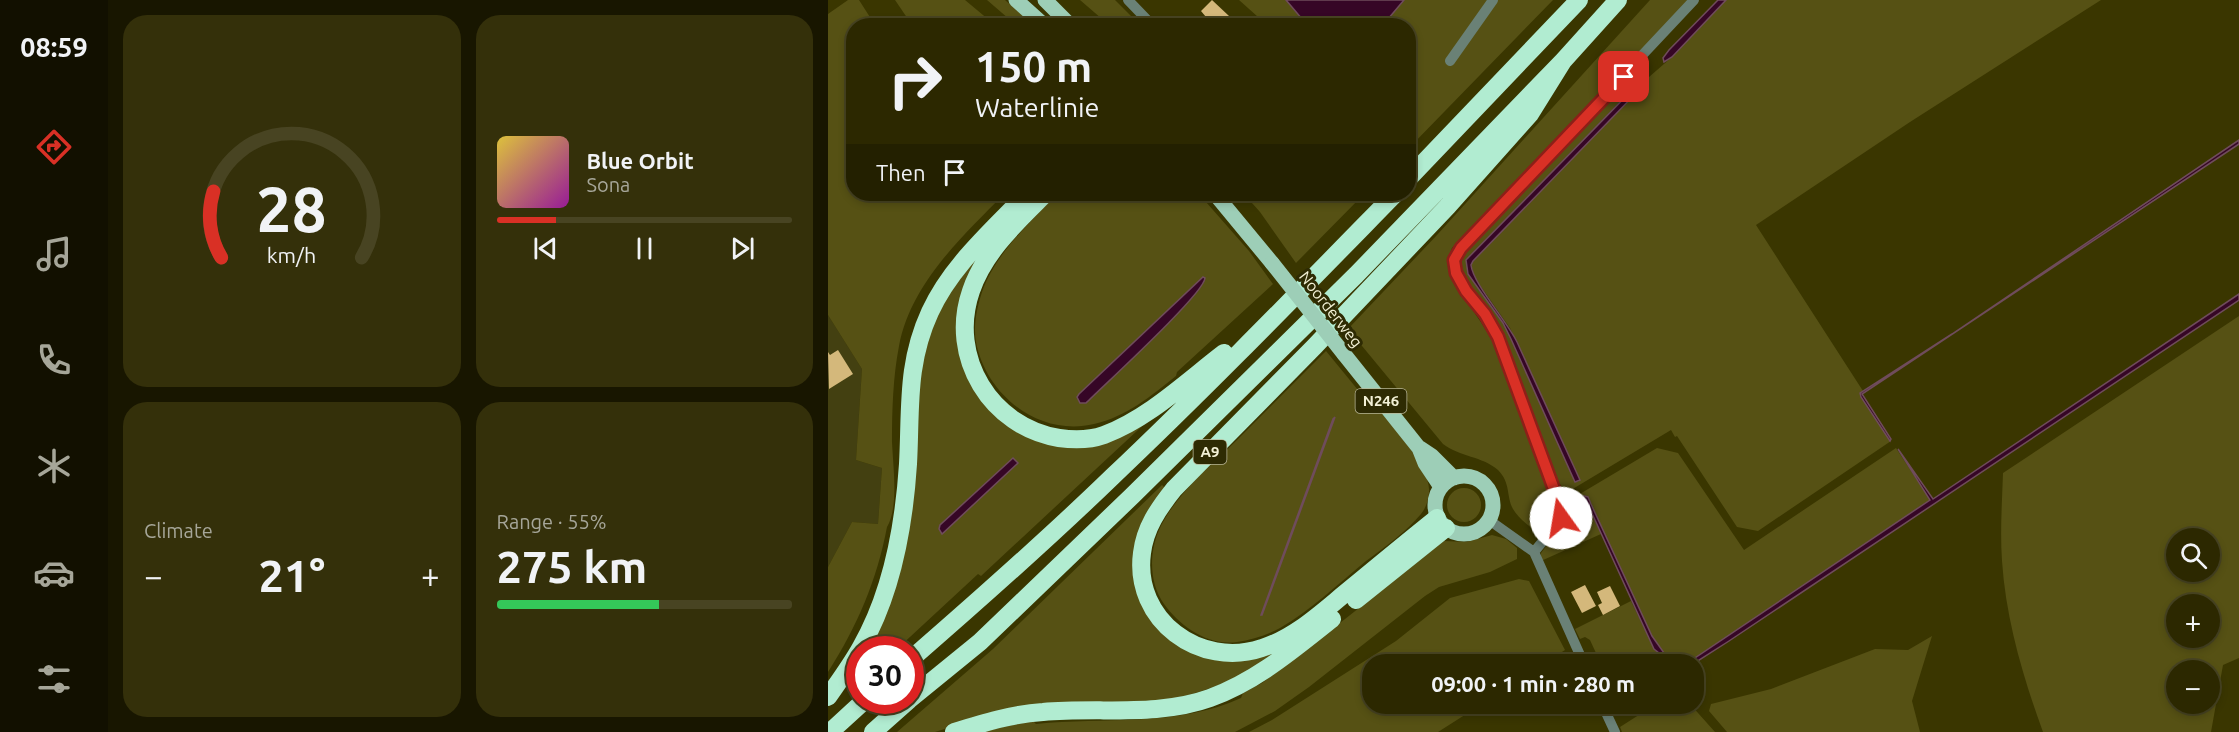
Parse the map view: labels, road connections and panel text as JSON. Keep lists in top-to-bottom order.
{
  "streets": {
    "highway": ["A9"],
    "main road": ["Noorderweg", "N246"]
  },
  "crossings": [
    ["Noorderweg", "A9"]
  ],
  "page": {
    "tabs": "08:59",
    "turn": ["150 m", "Waterlinie"],
    "song": ["Blue Orbit", "Sona"],
    "then": "Then",
    "tile": [
      "Climate",
      ["Range · 55%", "275 km"]
    ],
    "map_buttons": ["+", "−"],
    "heat": ["−", "21°", "+"],
    "limit": "30",
    "trip": "09:00 · 1 min · 280 m",
    "gauge": ["28", "km/h"]
  }
}
